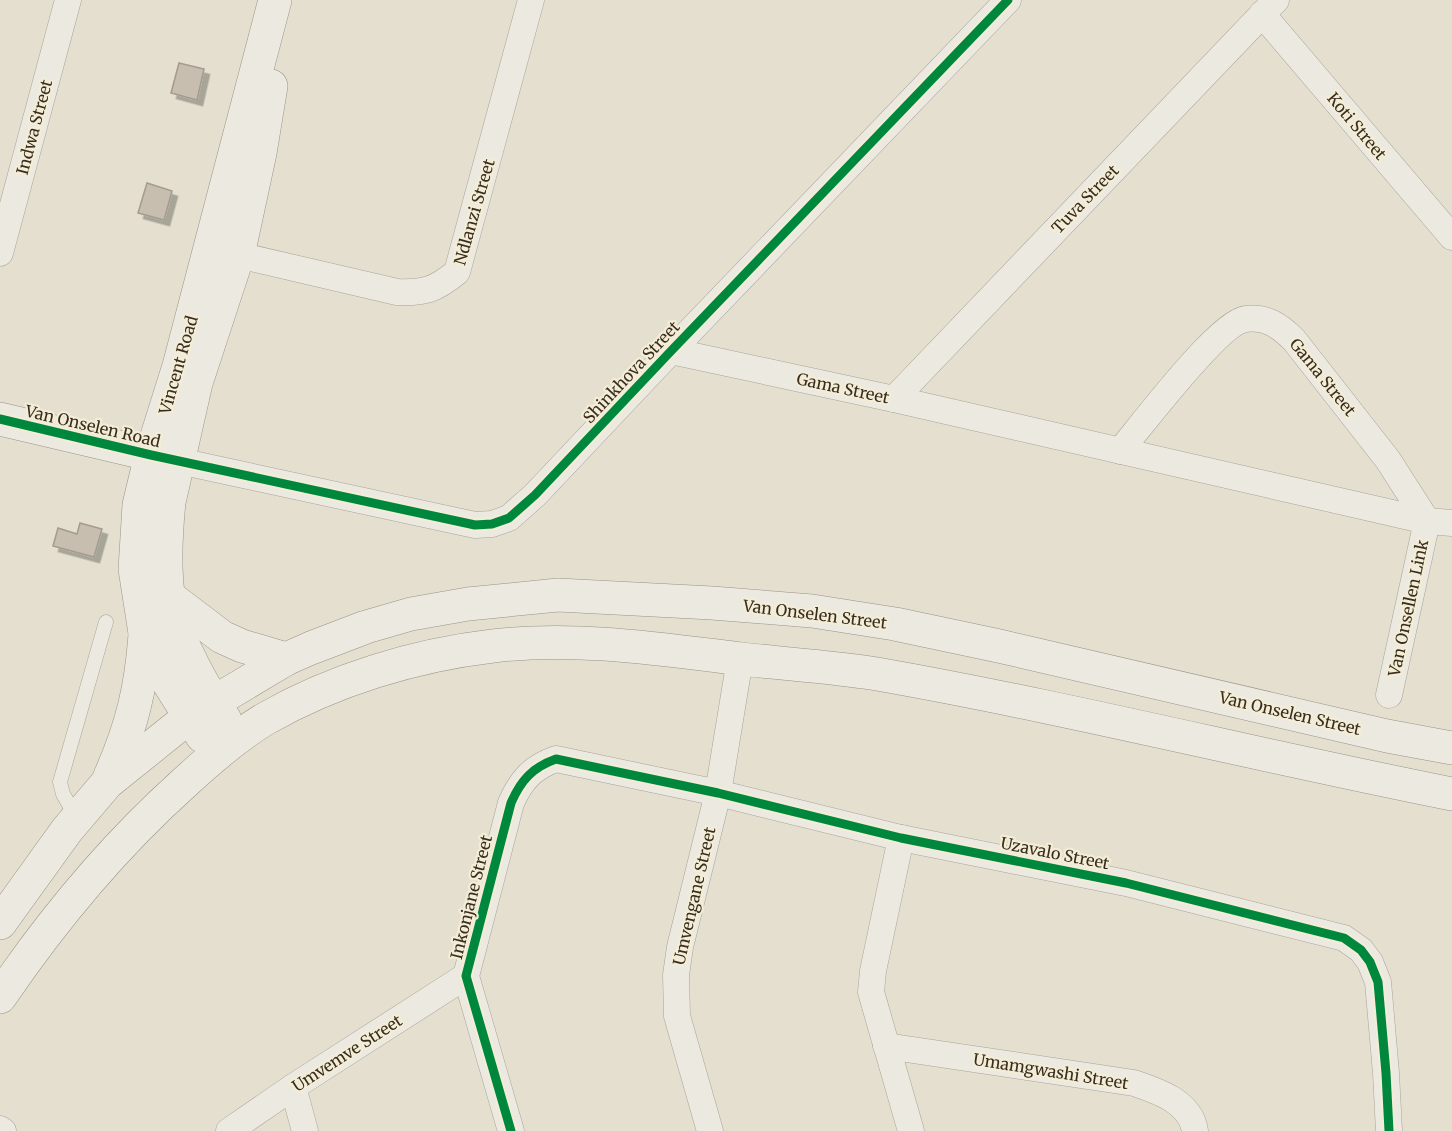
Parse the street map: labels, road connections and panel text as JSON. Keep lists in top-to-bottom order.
{
  "streets": {
    "main road": ["Vincent Road", "Van Onselen Road", "Van Onselen Street"],
    "street": [
      "Koti Street",
      "Indwa Street",
      "Tuva Street",
      "Ndlanzi Street",
      "Shinkhova Street",
      "Gama Street",
      "Van Onsellen Link",
      "Uzavalo Street",
      "Umvengane Street",
      "Inkonjane Street",
      "Umvemve Street",
      "Umamgwashi Street"
    ]
  },
  "crossings": [
    ["Koti Street", "Tuva Street"],
    ["Tuva Street", "Gama Street"],
    ["Ndlanzi Street", "Vincent Road"],
    ["Vincent Road", "Shinkhova Street"],
    ["Vincent Road", "Van Onselen Road"],
    ["Vincent Road", "Van Onselen Street"],
    ["Shinkhova Street", "Gama Street"],
    ["Shinkhova Street", "Van Onselen Road"],
    ["Gama Street", "Van Onsellen Link"],
    ["Uzavalo Street", "Umvengane Street"],
    ["Uzavalo Street", "Inkonjane Street"],
    ["Inkonjane Street", "Umvemve Street"]
  ]
}
